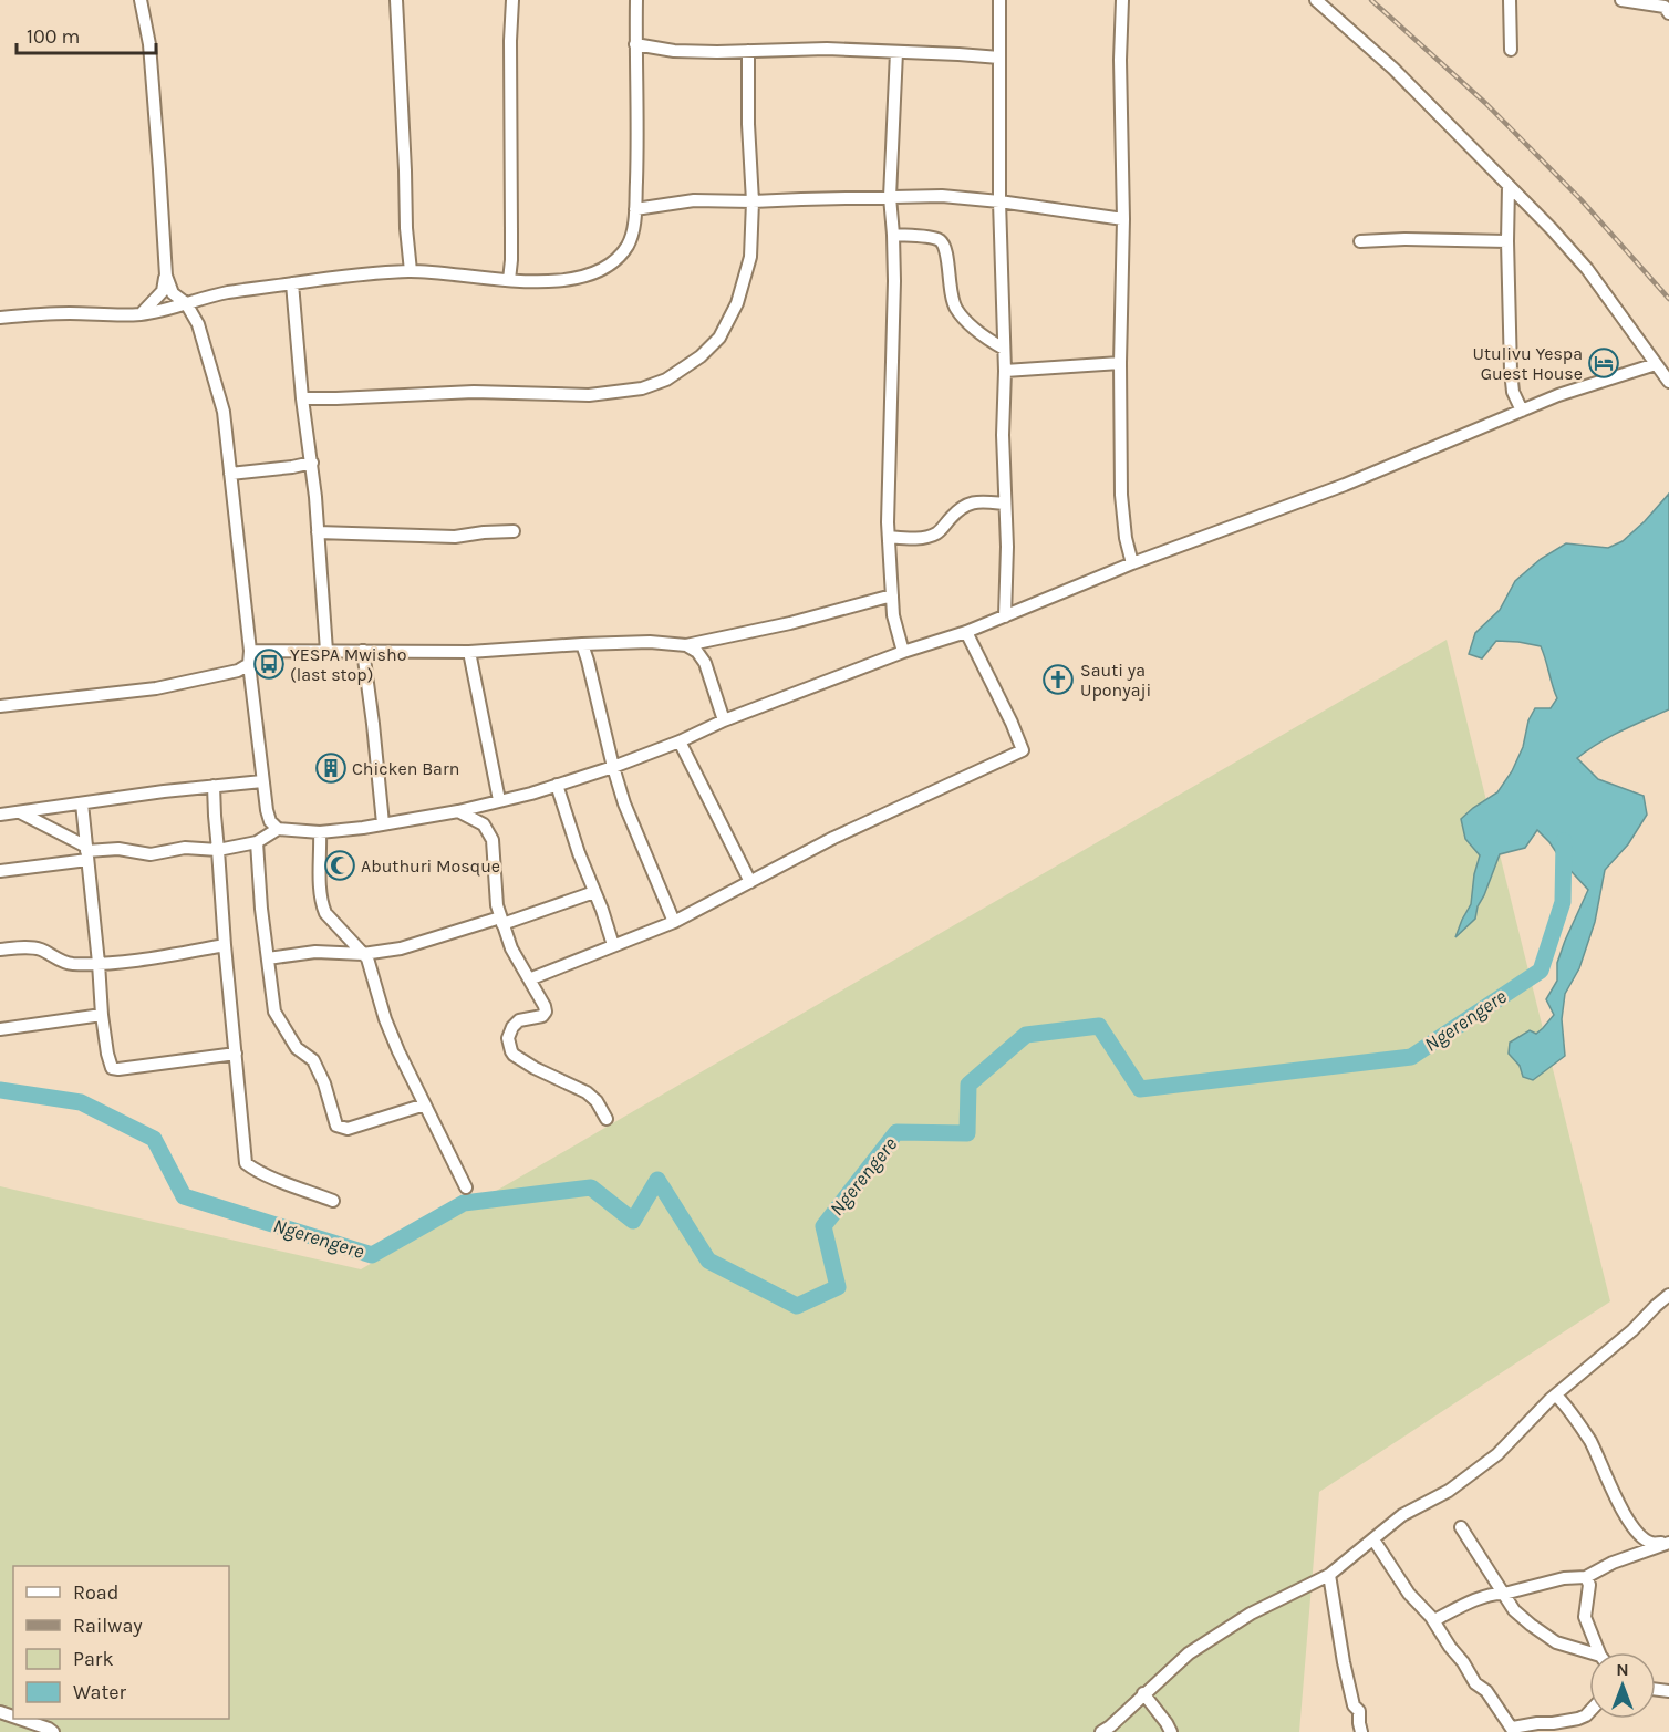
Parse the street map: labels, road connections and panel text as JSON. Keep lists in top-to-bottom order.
{
  "water": ["Ngerengere"],
  "places": {
    "hotel": ["Utulivu Yespa Guest House"],
    "bus stop": ["YESPA Mwisho (last stop)"],
    "church": ["Sauti ya Uponyaji"],
    "building": ["Chicken Barn"],
    "mosque": ["Abuthuri Mosque"]
  },
  "legend": [
    "Road",
    "Railway",
    "Park",
    "Water"
  ],
  "scale_bar": "100 m",
  "north": "top"
}
